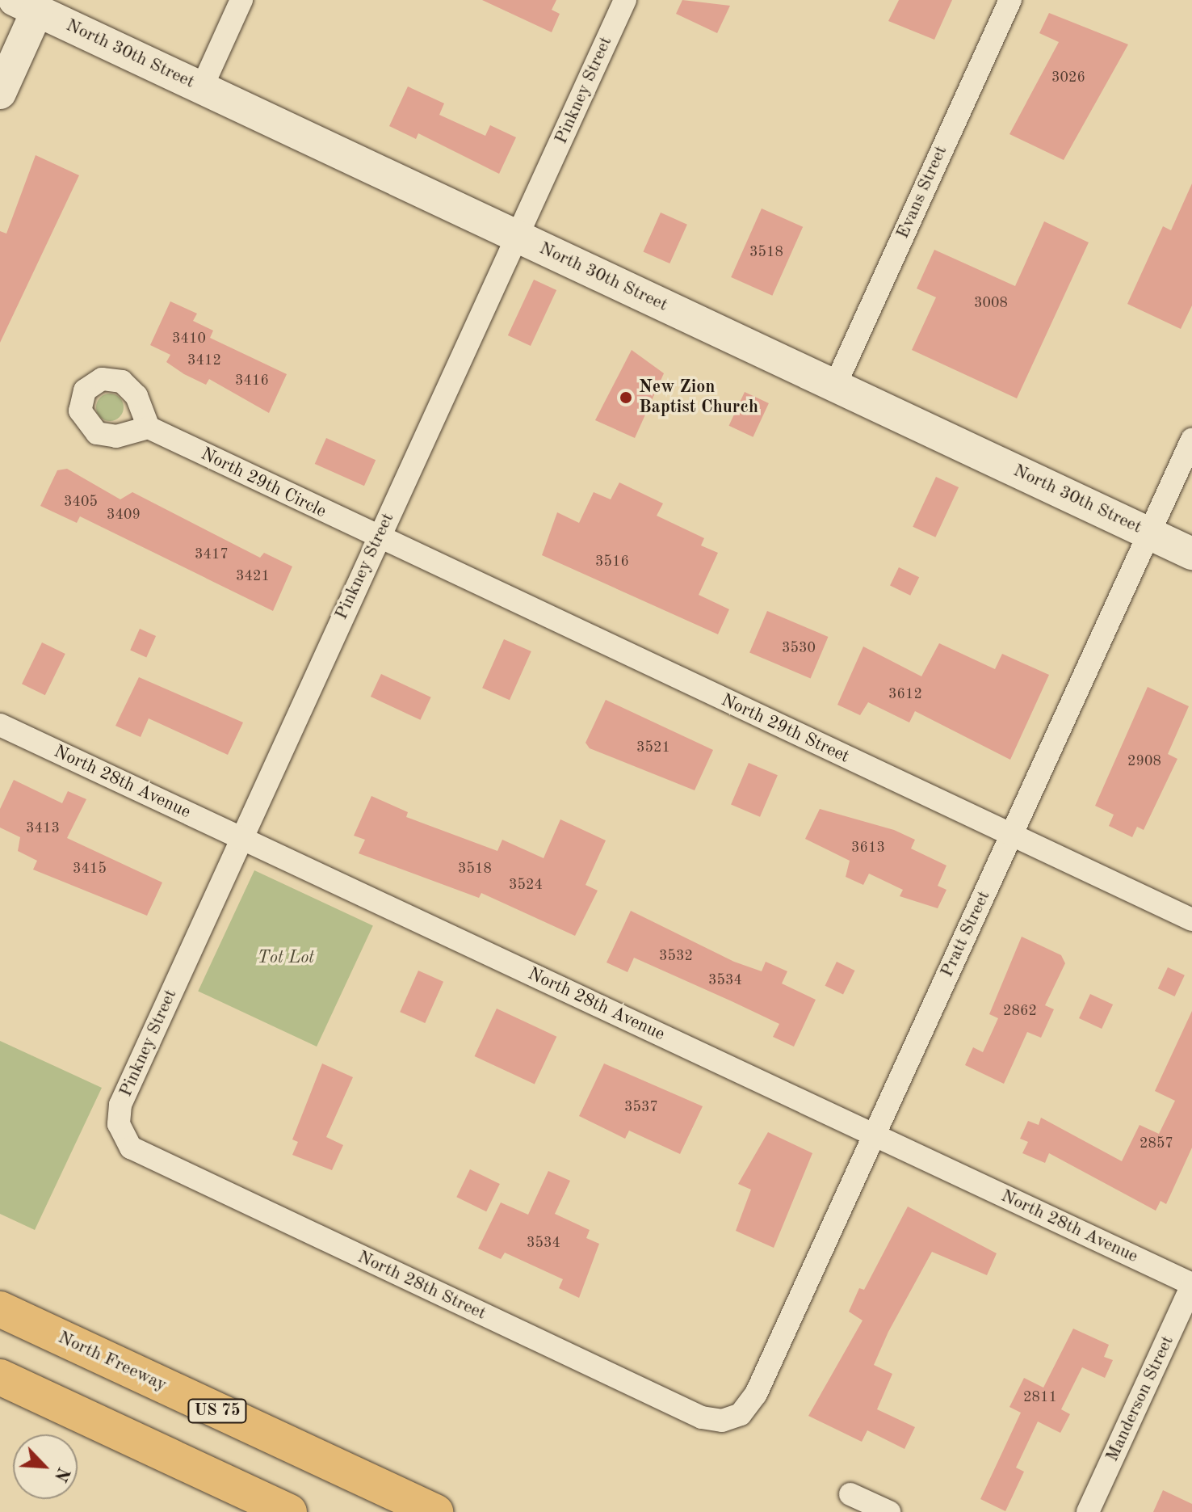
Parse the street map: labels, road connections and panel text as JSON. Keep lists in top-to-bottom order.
{
  "streets": {
    "highway": ["North Freeway", "US 75"],
    "main road": ["North 30th Street"],
    "street": [
      "Pinkney Street",
      "Evans Street",
      "North 29th Circle",
      "North 29th Street",
      "North 28th Avenue",
      "Pratt Street",
      "North 28th Street",
      "Manderson Street"
    ]
  },
  "crossings": [
    ["North 30th Street", "Pinkney Street"],
    ["North 30th Street", "Evans Street"],
    ["North 30th Street", "Pratt Street"],
    ["Pinkney Street", "North 29th Circle"],
    ["Pinkney Street", "North 29th Street"],
    ["Pinkney Street", "North 28th Avenue"],
    ["Pinkney Street", "North 28th Street"],
    ["North 29th Circle", "North 29th Street"],
    ["North 29th Street", "Pratt Street"],
    ["North 28th Avenue", "Pratt Street"],
    ["North 28th Avenue", "Manderson Street"],
    ["Pratt Street", "North 28th Street"]
  ],
  "parks": ["Tot Lot"],
  "places": ["New Zion Baptist Church"],
  "house_numbers": [
    "3026",
    "3518",
    "3008",
    "3410",
    "3412",
    "3416",
    "3405",
    "3409",
    "3417",
    "3516",
    "3421",
    "3530",
    "3612",
    "3521",
    "2908",
    "3413",
    "3613",
    "3415",
    "3518",
    "3524",
    "3532",
    "3534",
    "2862",
    "3537",
    "2857",
    "3534",
    "2811"
  ],
  "north": "bottom right"
}
